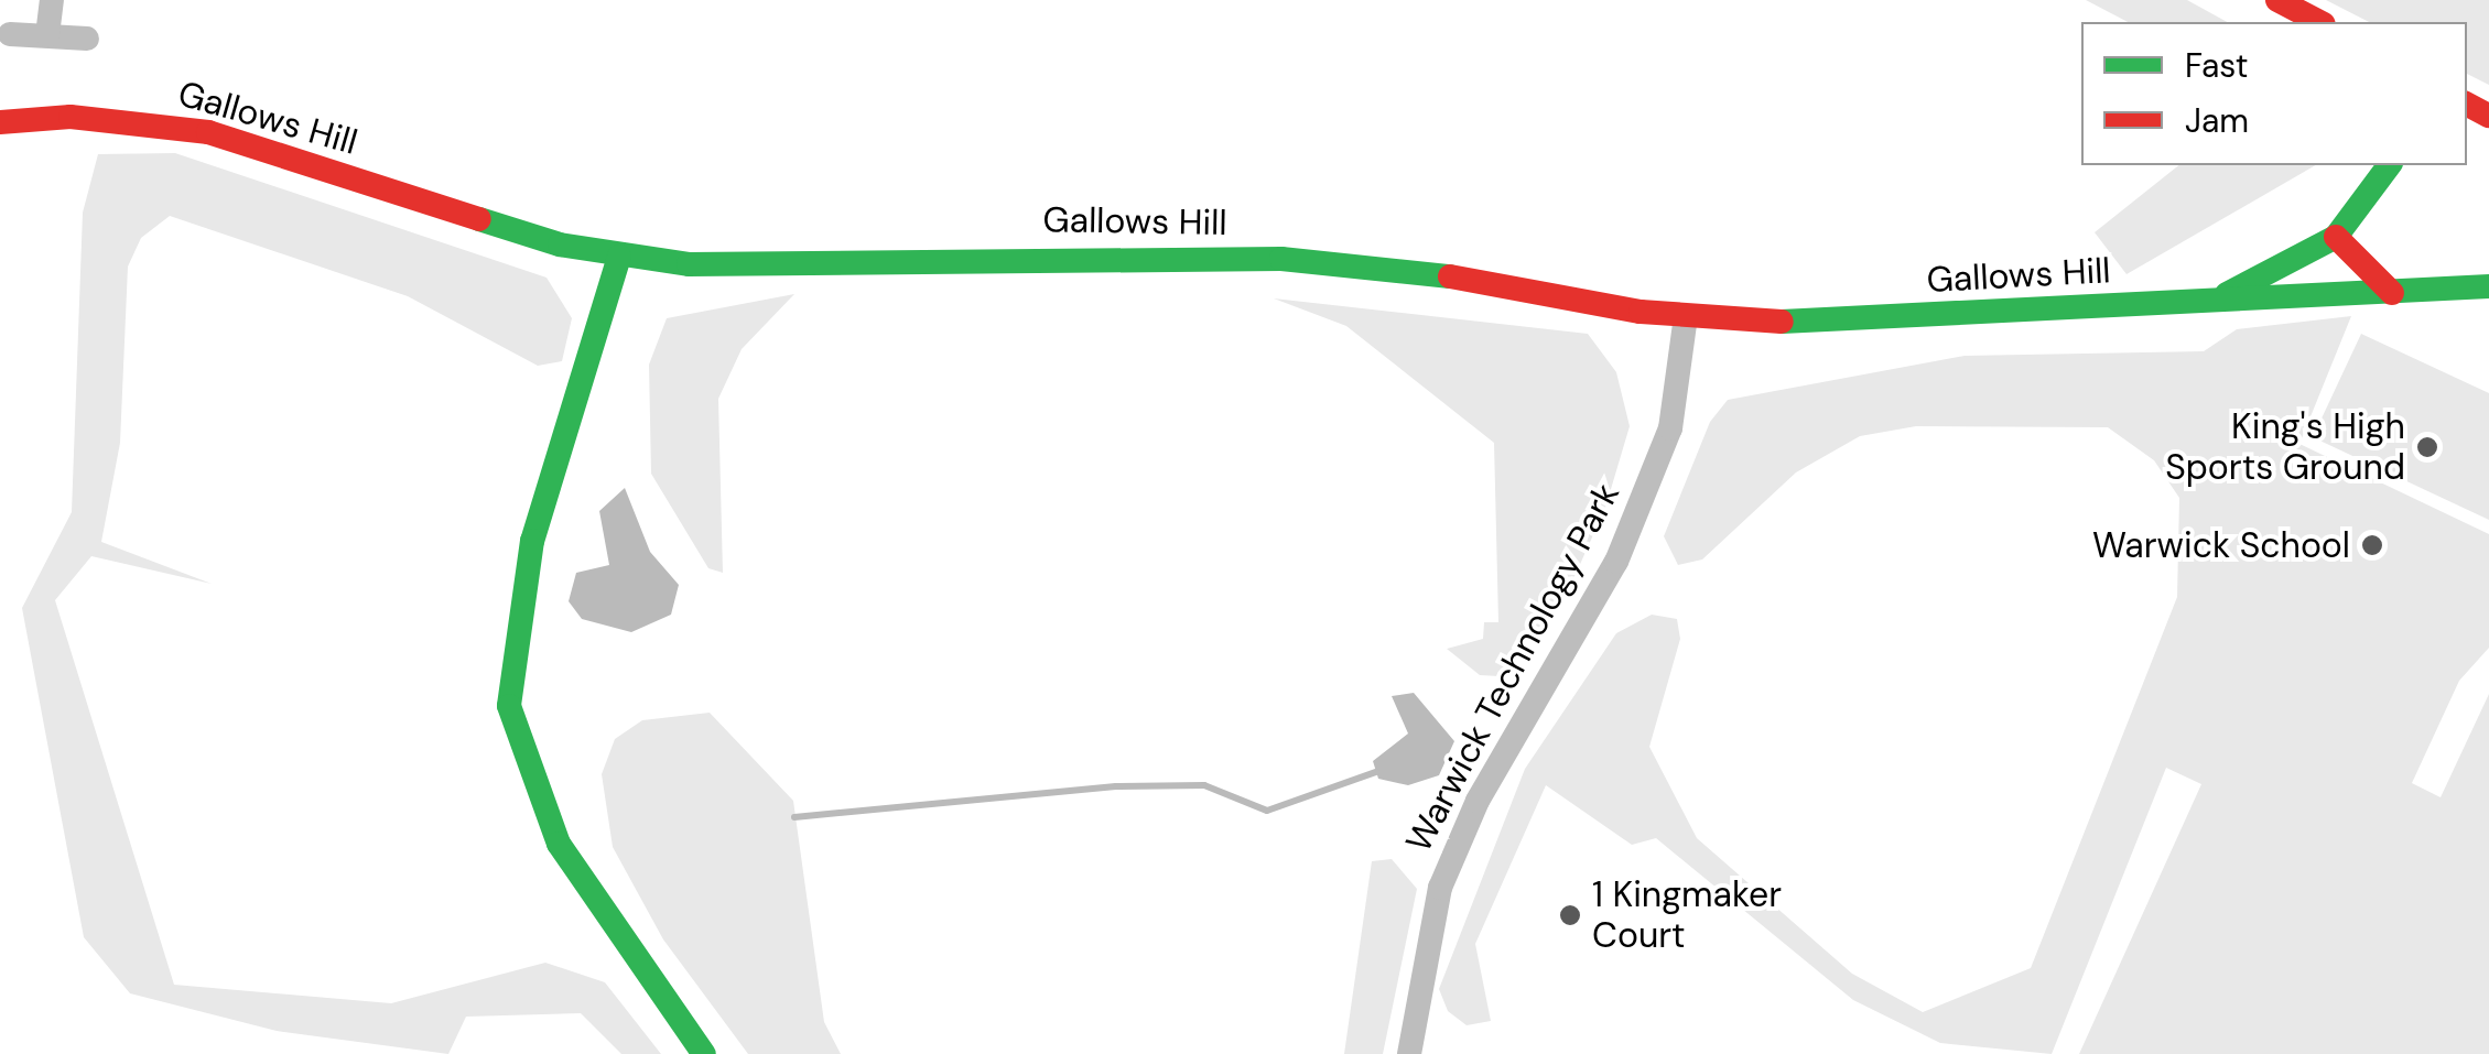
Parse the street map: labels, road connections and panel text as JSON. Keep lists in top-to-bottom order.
{
  "streets": {
    "street": ["Gallows Hill", "Warwick Technology Park"]
  },
  "crossings": [
    ["Gallows Hill", "Warwick Technology Park"]
  ],
  "places": ["King's High Sports Ground", "Warwick School", "1 Kingmaker Court"],
  "legend": ["Fast", "Jam"]
}
